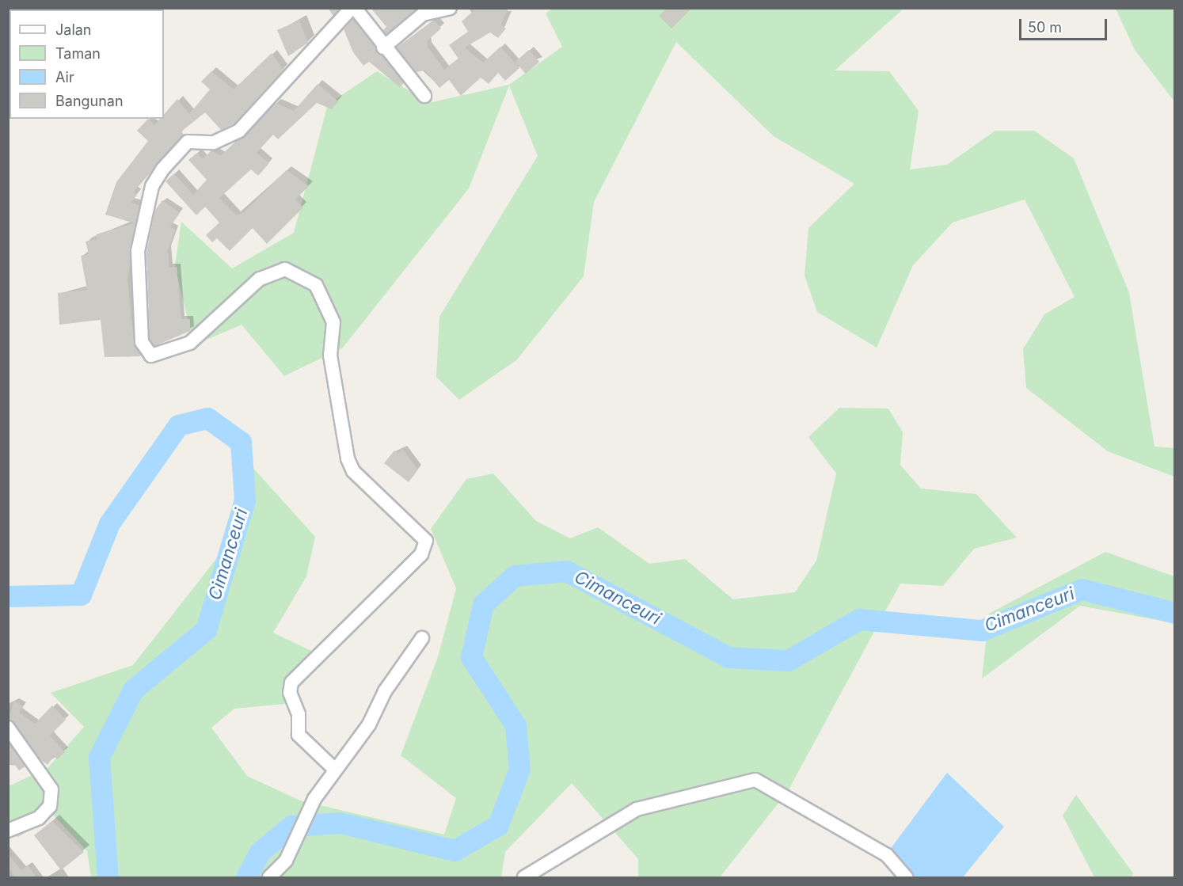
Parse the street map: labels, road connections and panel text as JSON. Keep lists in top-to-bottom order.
{
  "water": ["Cimanceuri"],
  "legend": [
    "Jalan",
    "Taman",
    "Air",
    "Bangunan"
  ],
  "scale_bar": "50 m"
}
